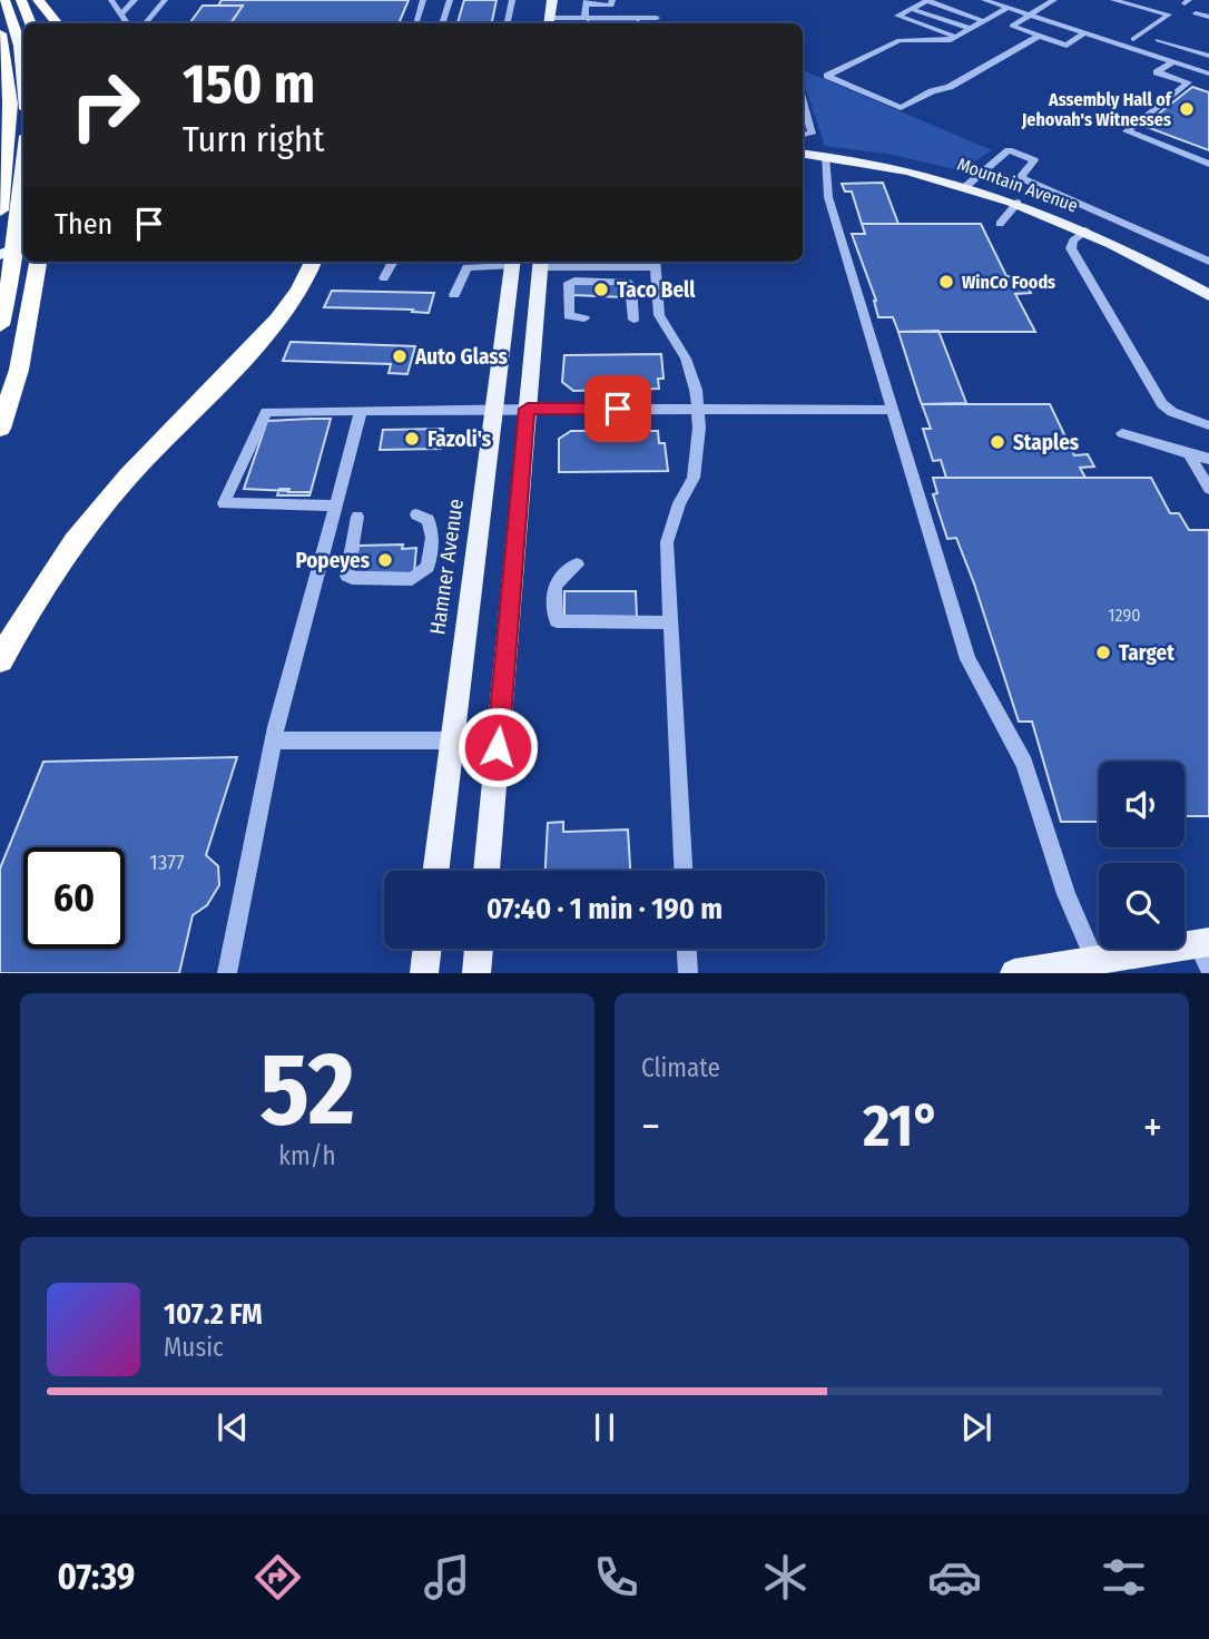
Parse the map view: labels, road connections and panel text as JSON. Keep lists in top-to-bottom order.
{
  "streets": {
    "main road": ["Mountain Avenue", "Hamner Avenue"]
  },
  "places": [
    "Assembly Hall of Jehovah's Witnesses",
    "WinCo Foods",
    "Taco Bell",
    "Auto Glass",
    "Fazoli's",
    "Staples",
    "Popeyes",
    "Target"
  ],
  "house_numbers": ["1290", "1377"],
  "page": {
    "turn": ["150 m", "Turn right"],
    "then": "Then",
    "limit": "60",
    "trip": "07:40 · 1 min · 190 m",
    "tile": [
      ["52", "km/h"],
      "Climate"
    ],
    "heat": ["−", "21°", "+"],
    "song": ["107.2 FM", "Music"],
    "tabs": "07:39"
  }
}
